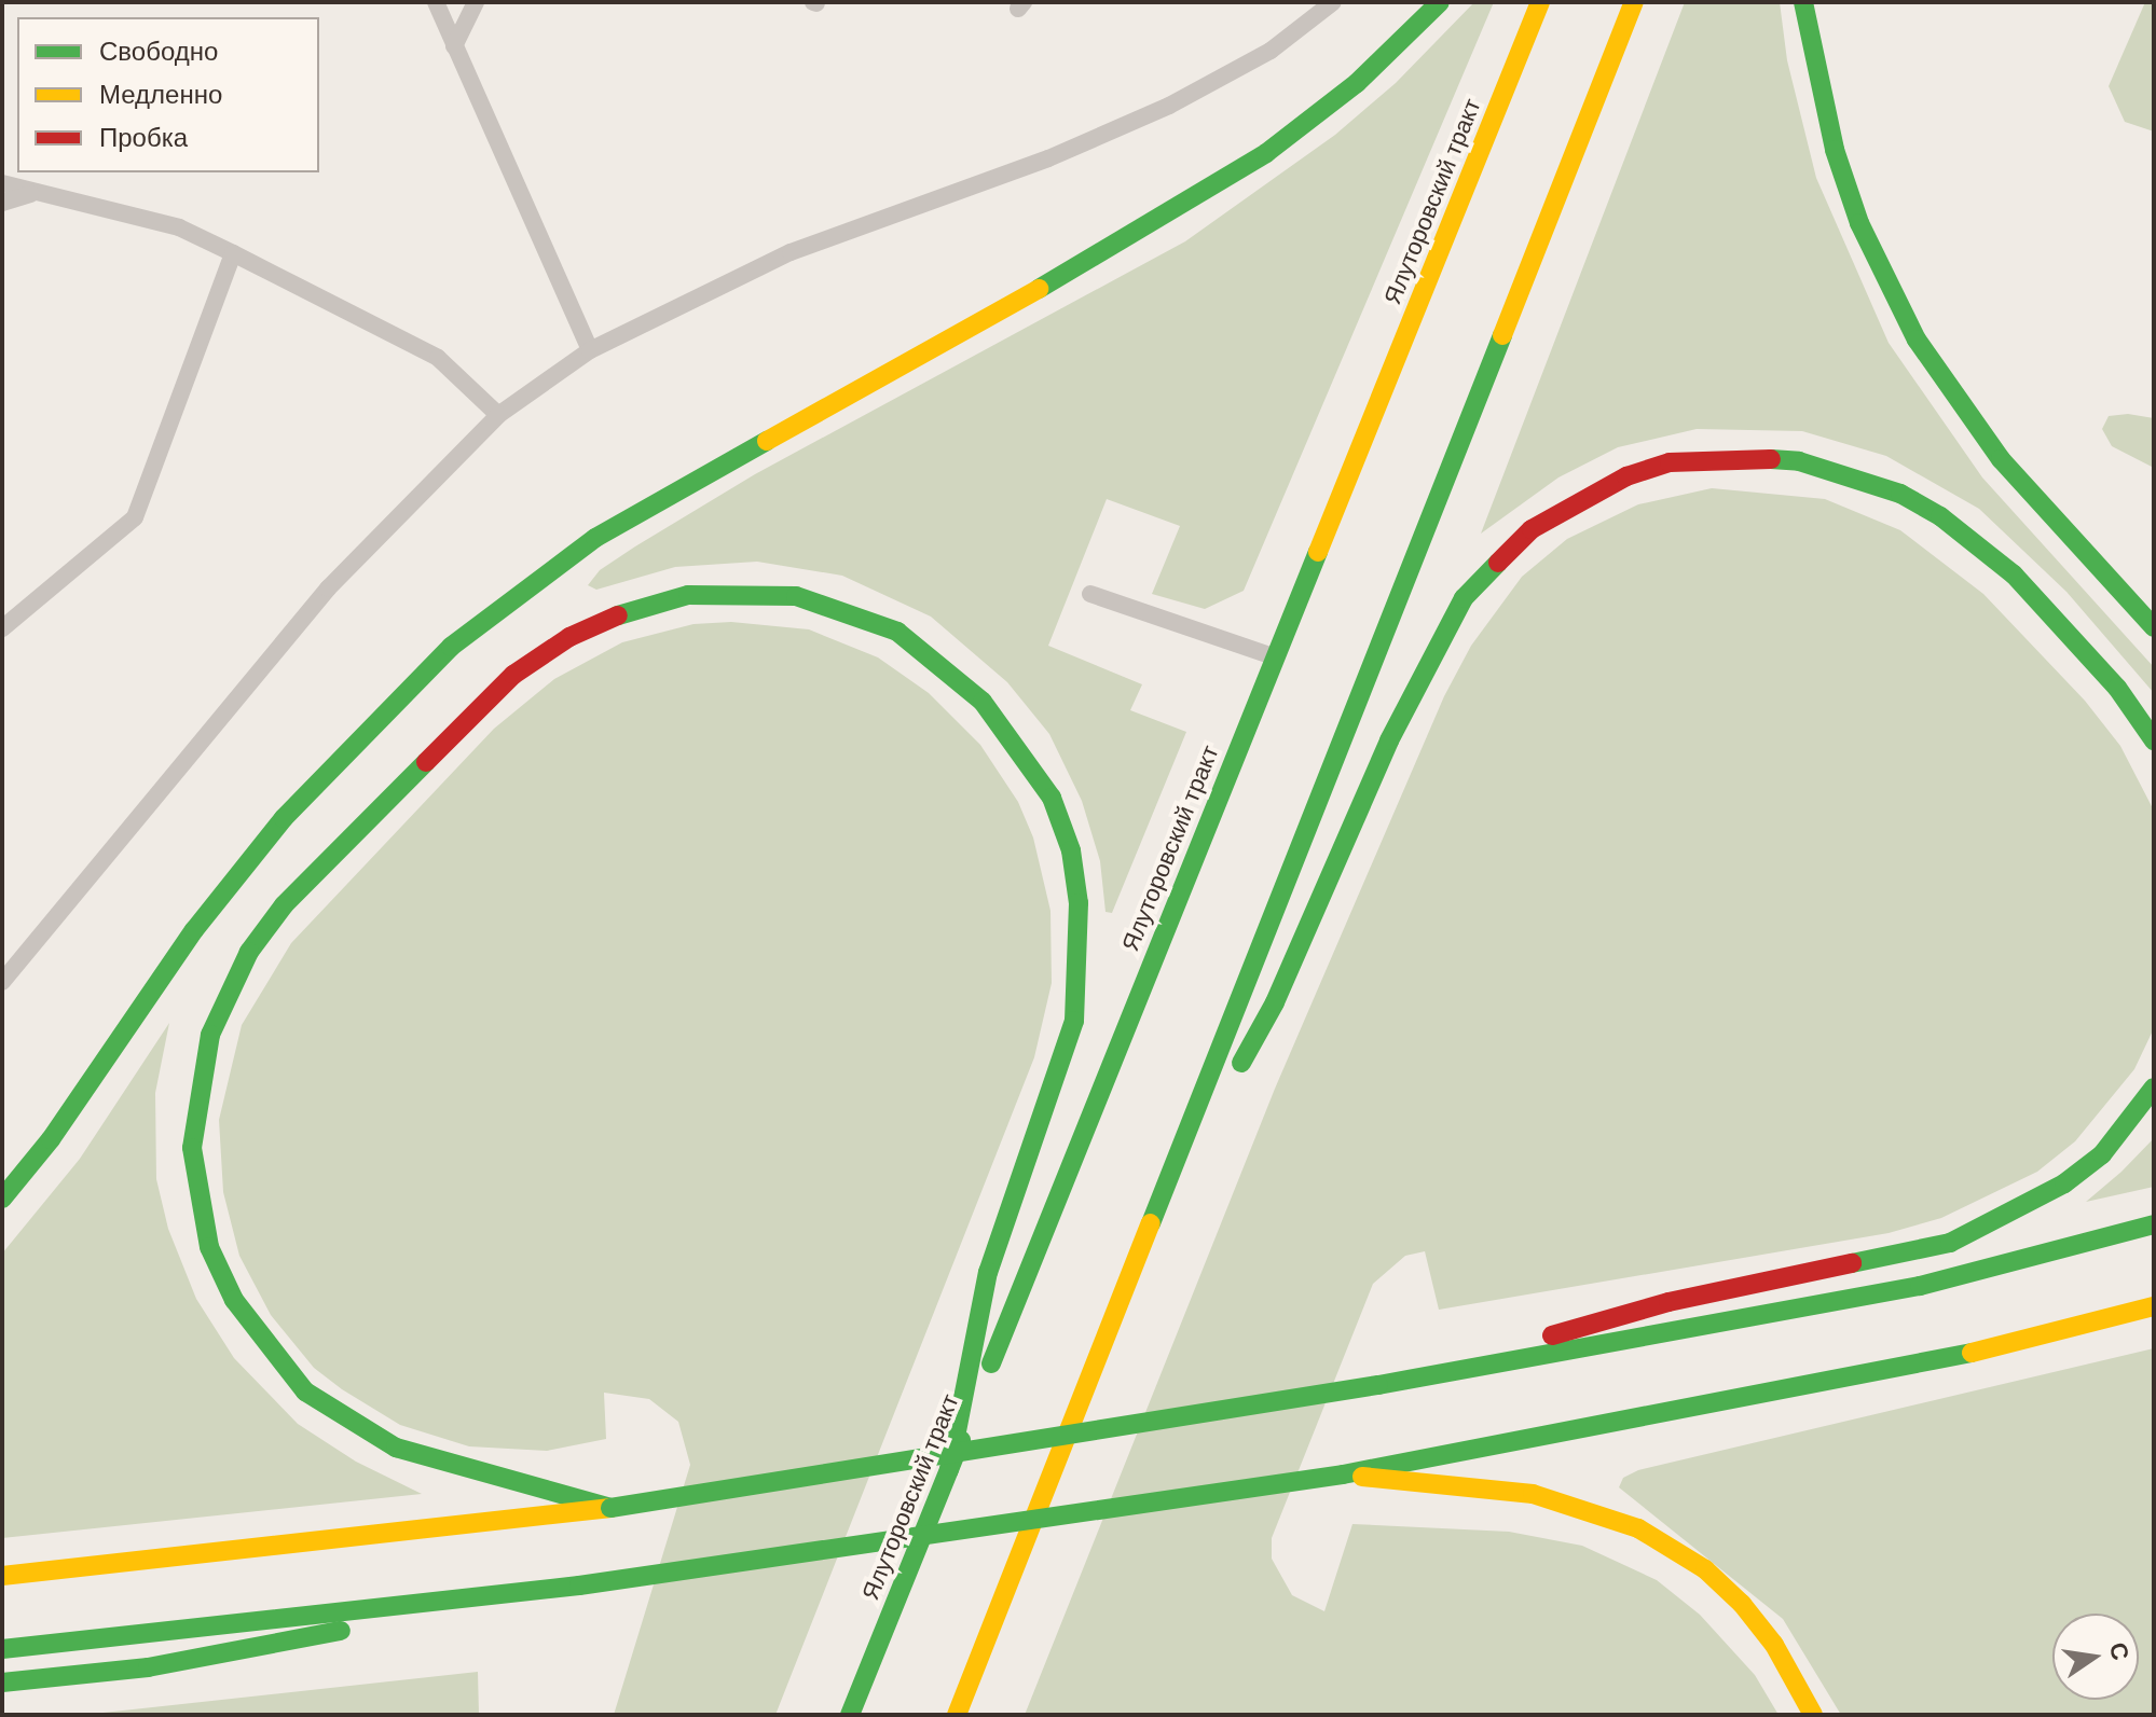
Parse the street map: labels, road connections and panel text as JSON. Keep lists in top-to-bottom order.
{
  "streets": {
    "main road": ["Ялуторовский тракт"]
  },
  "legend": ["Свободно", "Медленно", "Пробка"],
  "north": "right"
}
